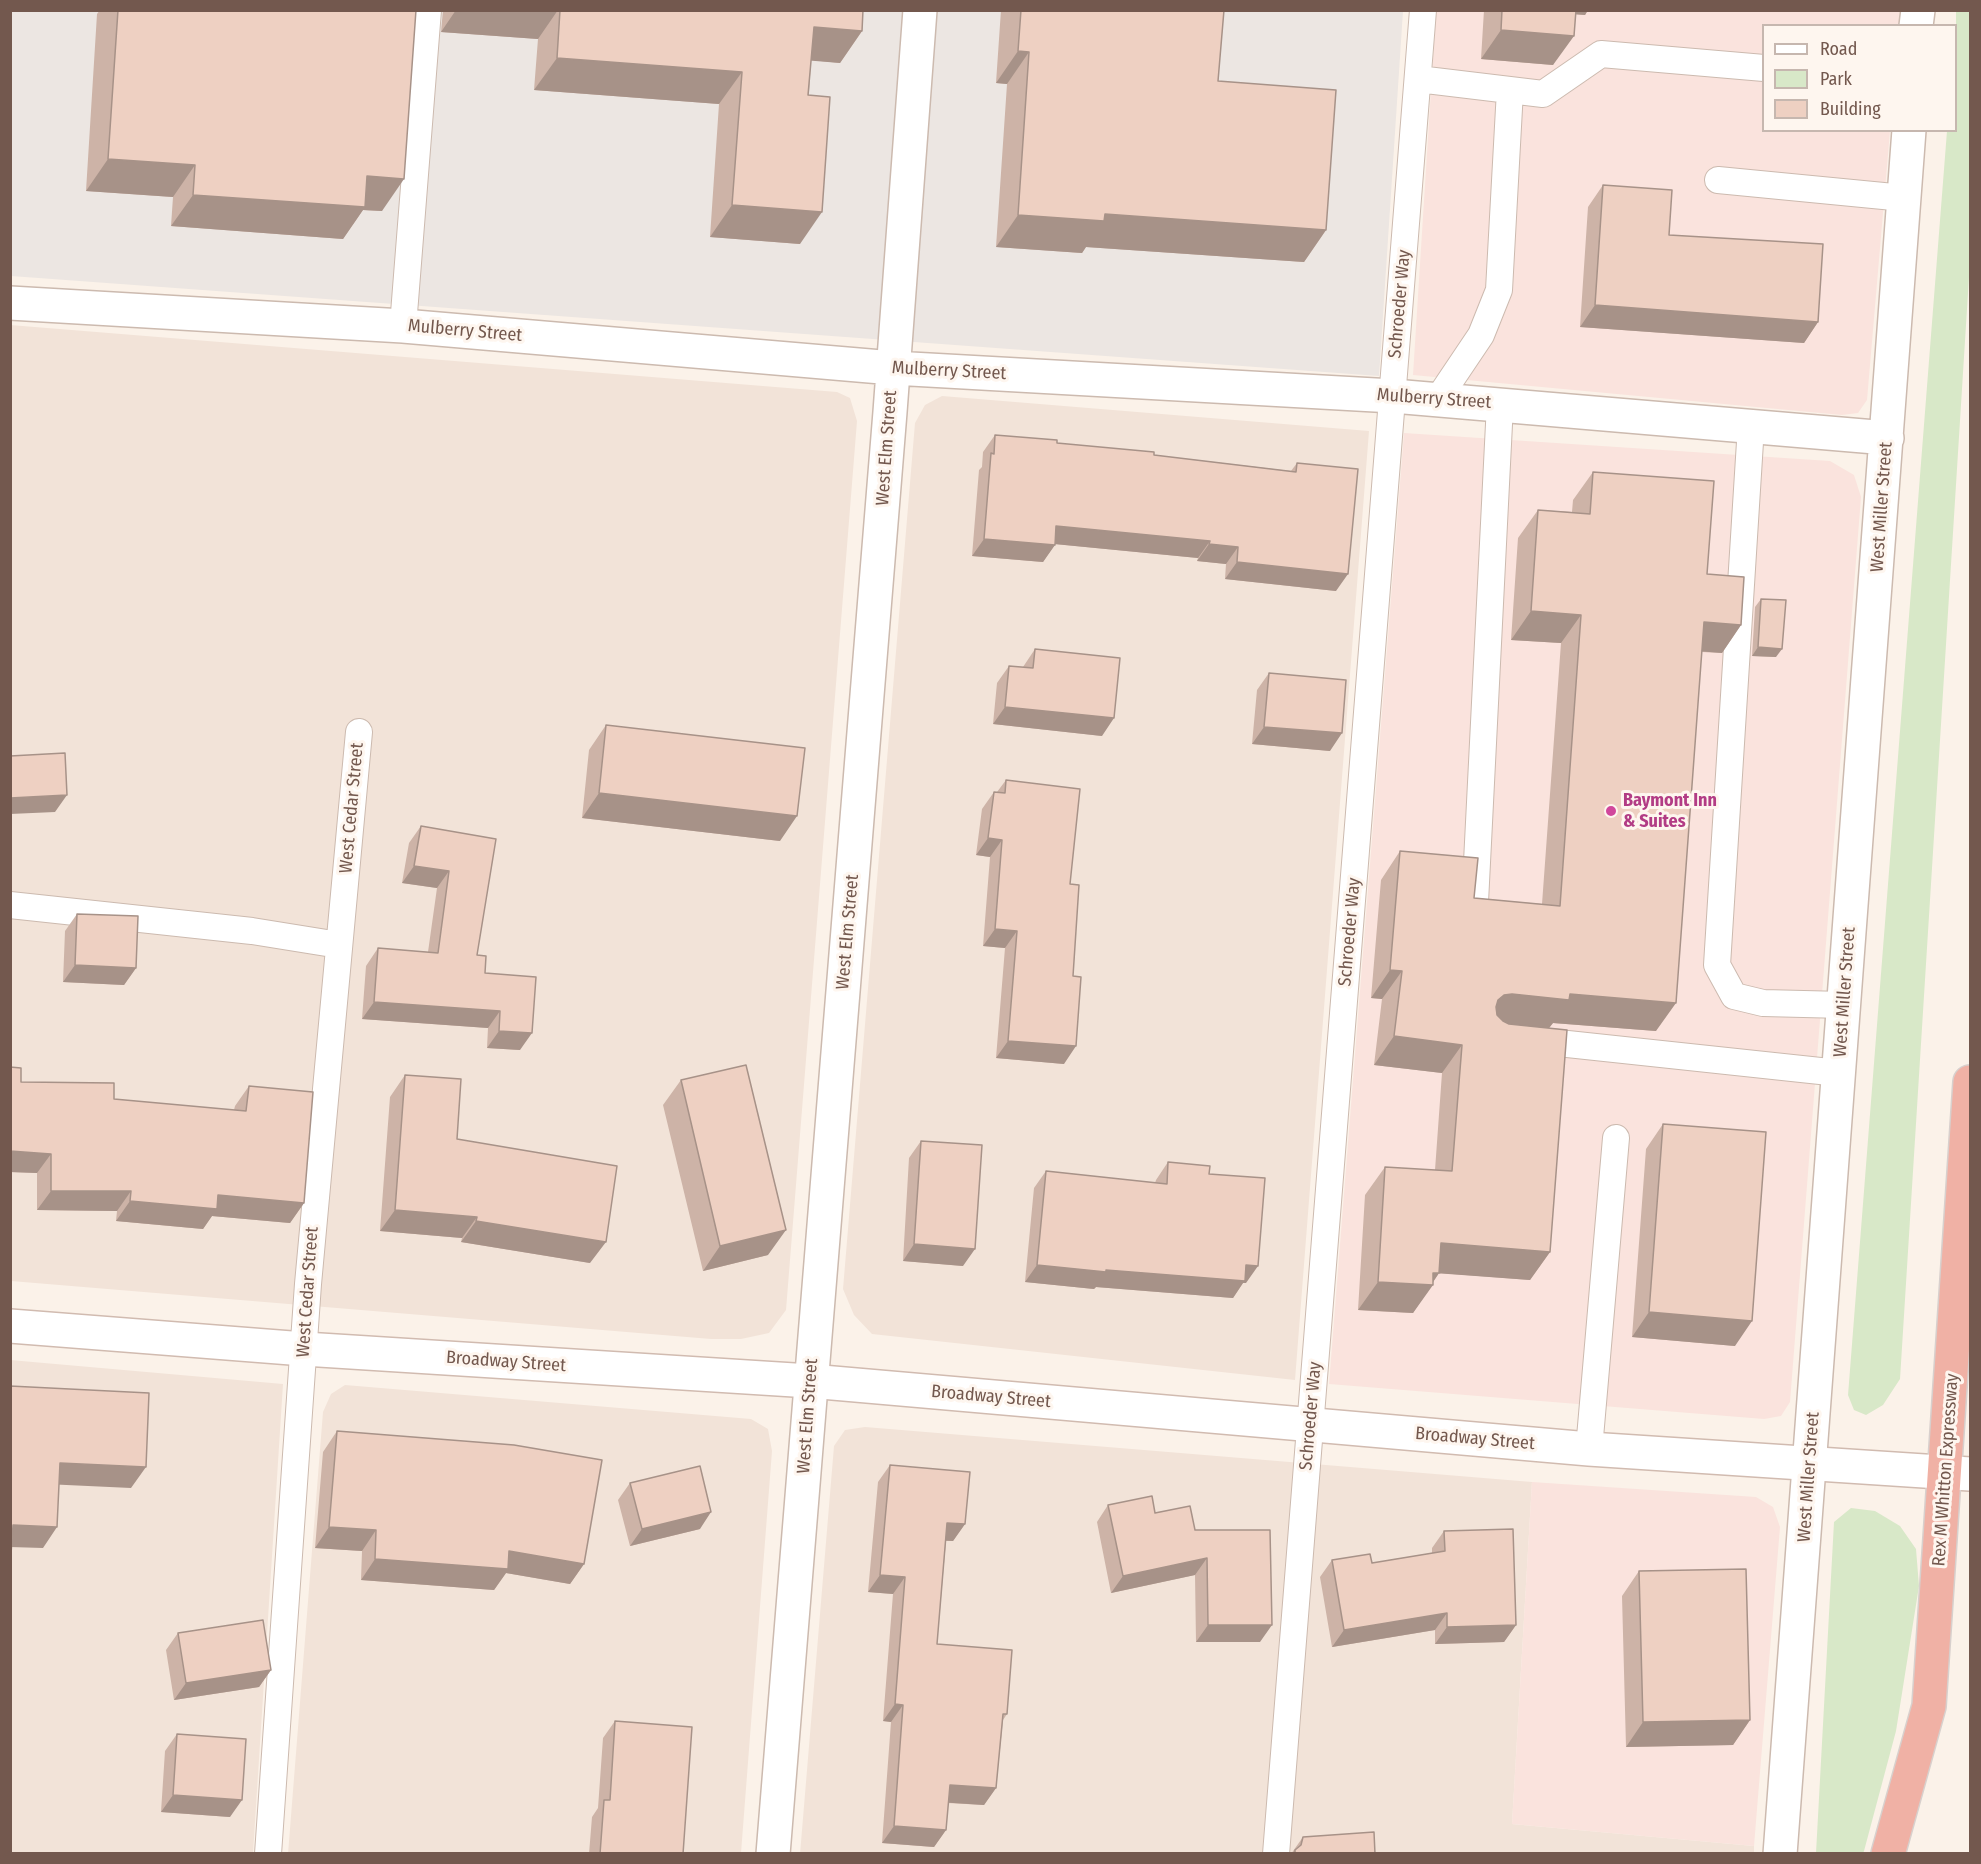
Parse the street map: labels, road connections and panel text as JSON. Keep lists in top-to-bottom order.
{
  "streets": {
    "highway": ["Rex M Whitton Expressway"],
    "street": [
      "Mulberry Street",
      "West Elm Street",
      "West Miller Street",
      "Broadway Street"
    ],
    "lane": ["Schroeder Way", "West Cedar Street"]
  },
  "crossings": [
    ["Schroeder Way", "Mulberry Street"],
    ["Schroeder Way", "Broadway Street"],
    ["Mulberry Street", "West Elm Street"],
    ["Mulberry Street", "West Miller Street"],
    ["West Elm Street", "Broadway Street"],
    ["West Miller Street", "Broadway Street"],
    ["West Cedar Street", "Broadway Street"],
    ["Broadway Street", "Rex M Whitton Expressway"]
  ],
  "places": ["Baymont Inn & Suites"],
  "legend": ["Road", "Park", "Building"]
}
